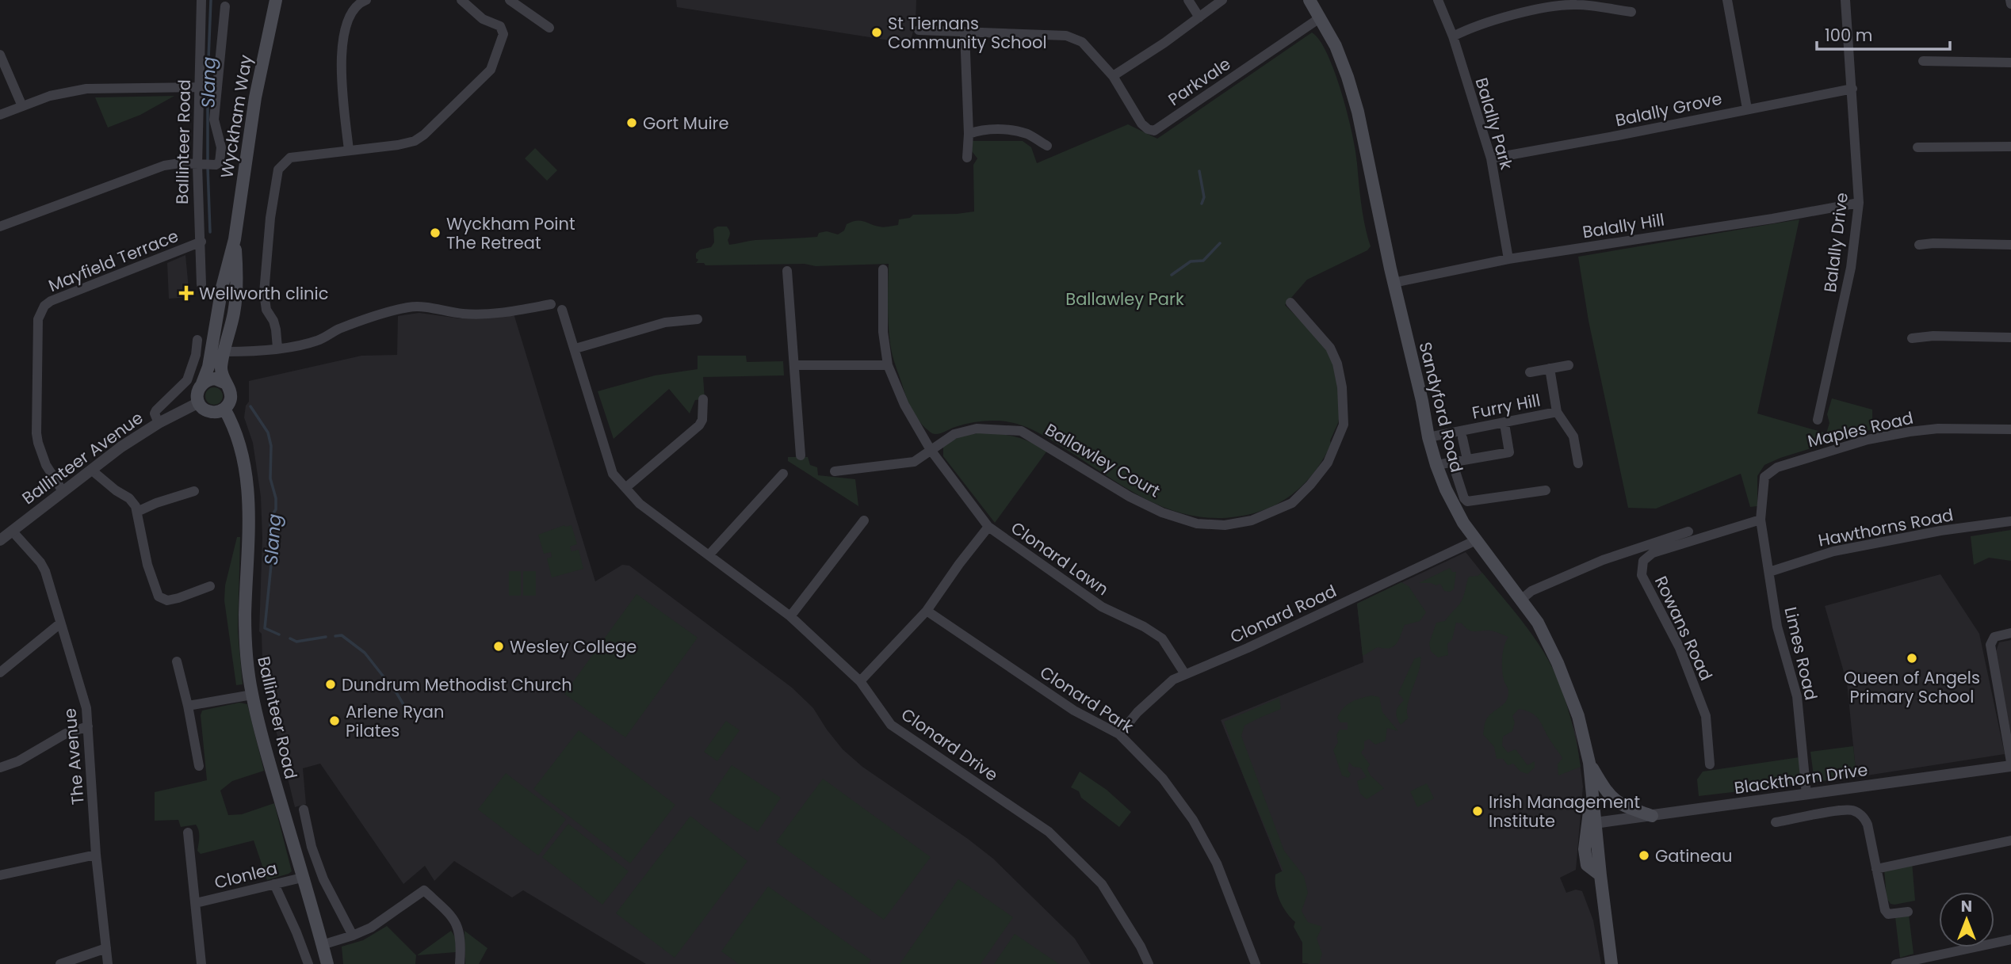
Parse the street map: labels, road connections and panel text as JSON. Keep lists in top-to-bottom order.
{
  "streets": {
    "main road": ["Wyckham Way", "Ballinteer Road", "Sandyford Road"],
    "street": [
      "Parkvale",
      "Balally Grove",
      "Balally Park",
      "Balally Hill",
      "Balally Drive",
      "Mayfield Terrace",
      "Furry Hill",
      "Maples Road",
      "Ballinteer Avenue",
      "Ballawley Court",
      "Hawthorns Road",
      "Clonard Lawn",
      "Clonard Road",
      "Rowans Road",
      "Limes Road",
      "Clonard Park",
      "Clonard Drive",
      "The Avenue",
      "Blackthorn Drive",
      "Clonlea"
    ]
  },
  "crossings": [
    ["Parkvale", "Sandyford Road"],
    ["Balally Grove", "Balally Park"],
    ["Balally Grove", "Balally Drive"],
    ["Wyckham Way", "Ballinteer Road"],
    ["Wyckham Way", "Ballinteer Avenue"],
    ["Balally Park", "Balally Hill"],
    ["Ballinteer Road", "Mayfield Terrace"],
    ["Ballinteer Road", "Ballinteer Avenue"],
    ["Ballinteer Road", "Clonlea"],
    ["Balally Hill", "Balally Drive"],
    ["Balally Hill", "Sandyford Road"],
    ["Mayfield Terrace", "Ballinteer Avenue"],
    ["Furry Hill", "Sandyford Road"],
    ["Sandyford Road", "Clonard Road"],
    ["Sandyford Road", "Blackthorn Drive"],
    ["Maples Road", "Rowans Road"],
    ["Maples Road", "Limes Road"],
    ["Ballinteer Avenue", "The Avenue"],
    ["Ballawley Court", "Clonard Lawn"],
    ["Hawthorns Road", "Limes Road"],
    ["Clonard Lawn", "Clonard Road"],
    ["Clonard Road", "Clonard Park"],
    ["Rowans Road", "Limes Road"],
    ["Limes Road", "Blackthorn Drive"]
  ],
  "water": ["Slang"],
  "parks": ["Ballawley Park"],
  "places": {
    "other": [
      "St Tiernans Community School",
      "Gort Muire",
      "Wyckham Point The Retreat",
      "Wesley College",
      "Queen of Angels Primary School",
      "Dundrum Methodist Church",
      "Arlene Ryan Pilates",
      "Irish Management Institute",
      "Gatineau"
    ],
    "health": ["Wellworth clinic"]
  },
  "scale_bar": "100 m",
  "north": "top"
}
